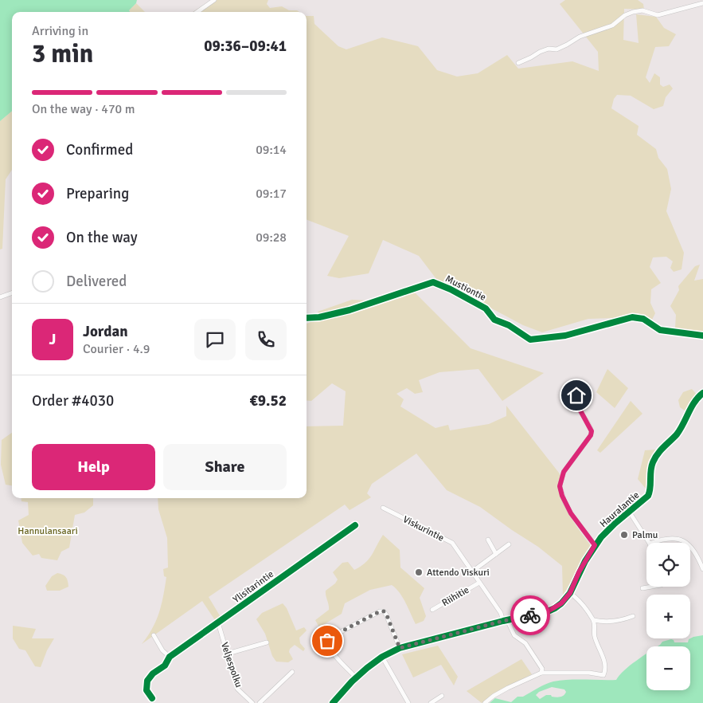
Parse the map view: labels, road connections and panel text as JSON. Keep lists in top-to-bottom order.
{
  "streets": {
    "street": [
      "Mustiontie",
      "Hauralantie",
      "Viskurintie",
      "Ylisitarintie",
      "Riihitie",
      "Veljespolku"
    ]
  },
  "crossings": [
    ["Hauralantie", "Viskurintie"],
    ["Viskurintie", "Riihitie"],
    ["Ylisitarintie", "Veljespolku"]
  ],
  "parks": ["Hannulansaari"],
  "places": ["Palmu", "Attendo Viskuri"],
  "page": {
    "heading": ["3 min", "Arriving in", "09:36–09:41"],
    "panel": [
      "Jordan",
      "Courier · 4.9",
      "Order #4030",
      "€9.52"
    ],
    "bar": "On the way · 470 m",
    "list": [
      ["Confirmed", "09:14"],
      ["Preparing", "09:17"],
      ["On the way", "09:28"],
      "Delivered"
    ],
    "round": "J",
    "buttons": ["Help", "Share"],
    "map_buttons": ["+", "−"]
  }
}
